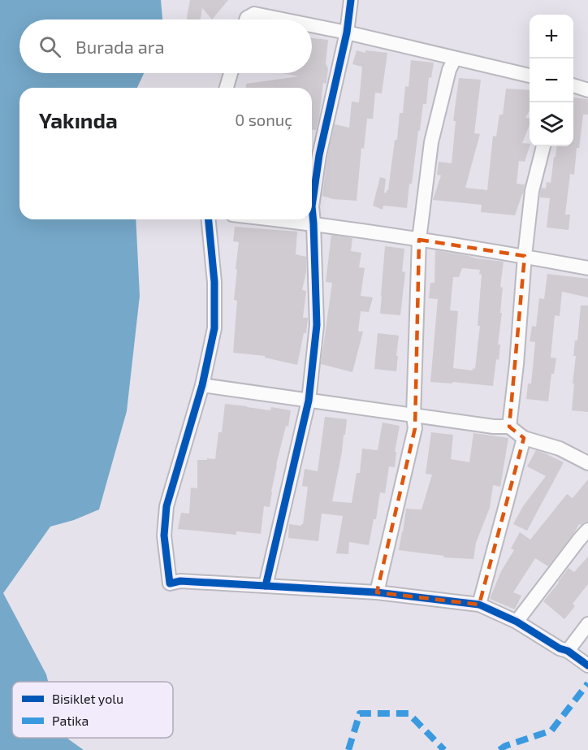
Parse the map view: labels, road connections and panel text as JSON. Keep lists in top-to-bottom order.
{
  "legend": ["Bisiklet yolu", "Patika"],
  "page": {
    "map_buttons": ["+", "−"],
    "search": "Burada ara",
    "heading": ["Yakında", "0 sonuç"]
  }
}
